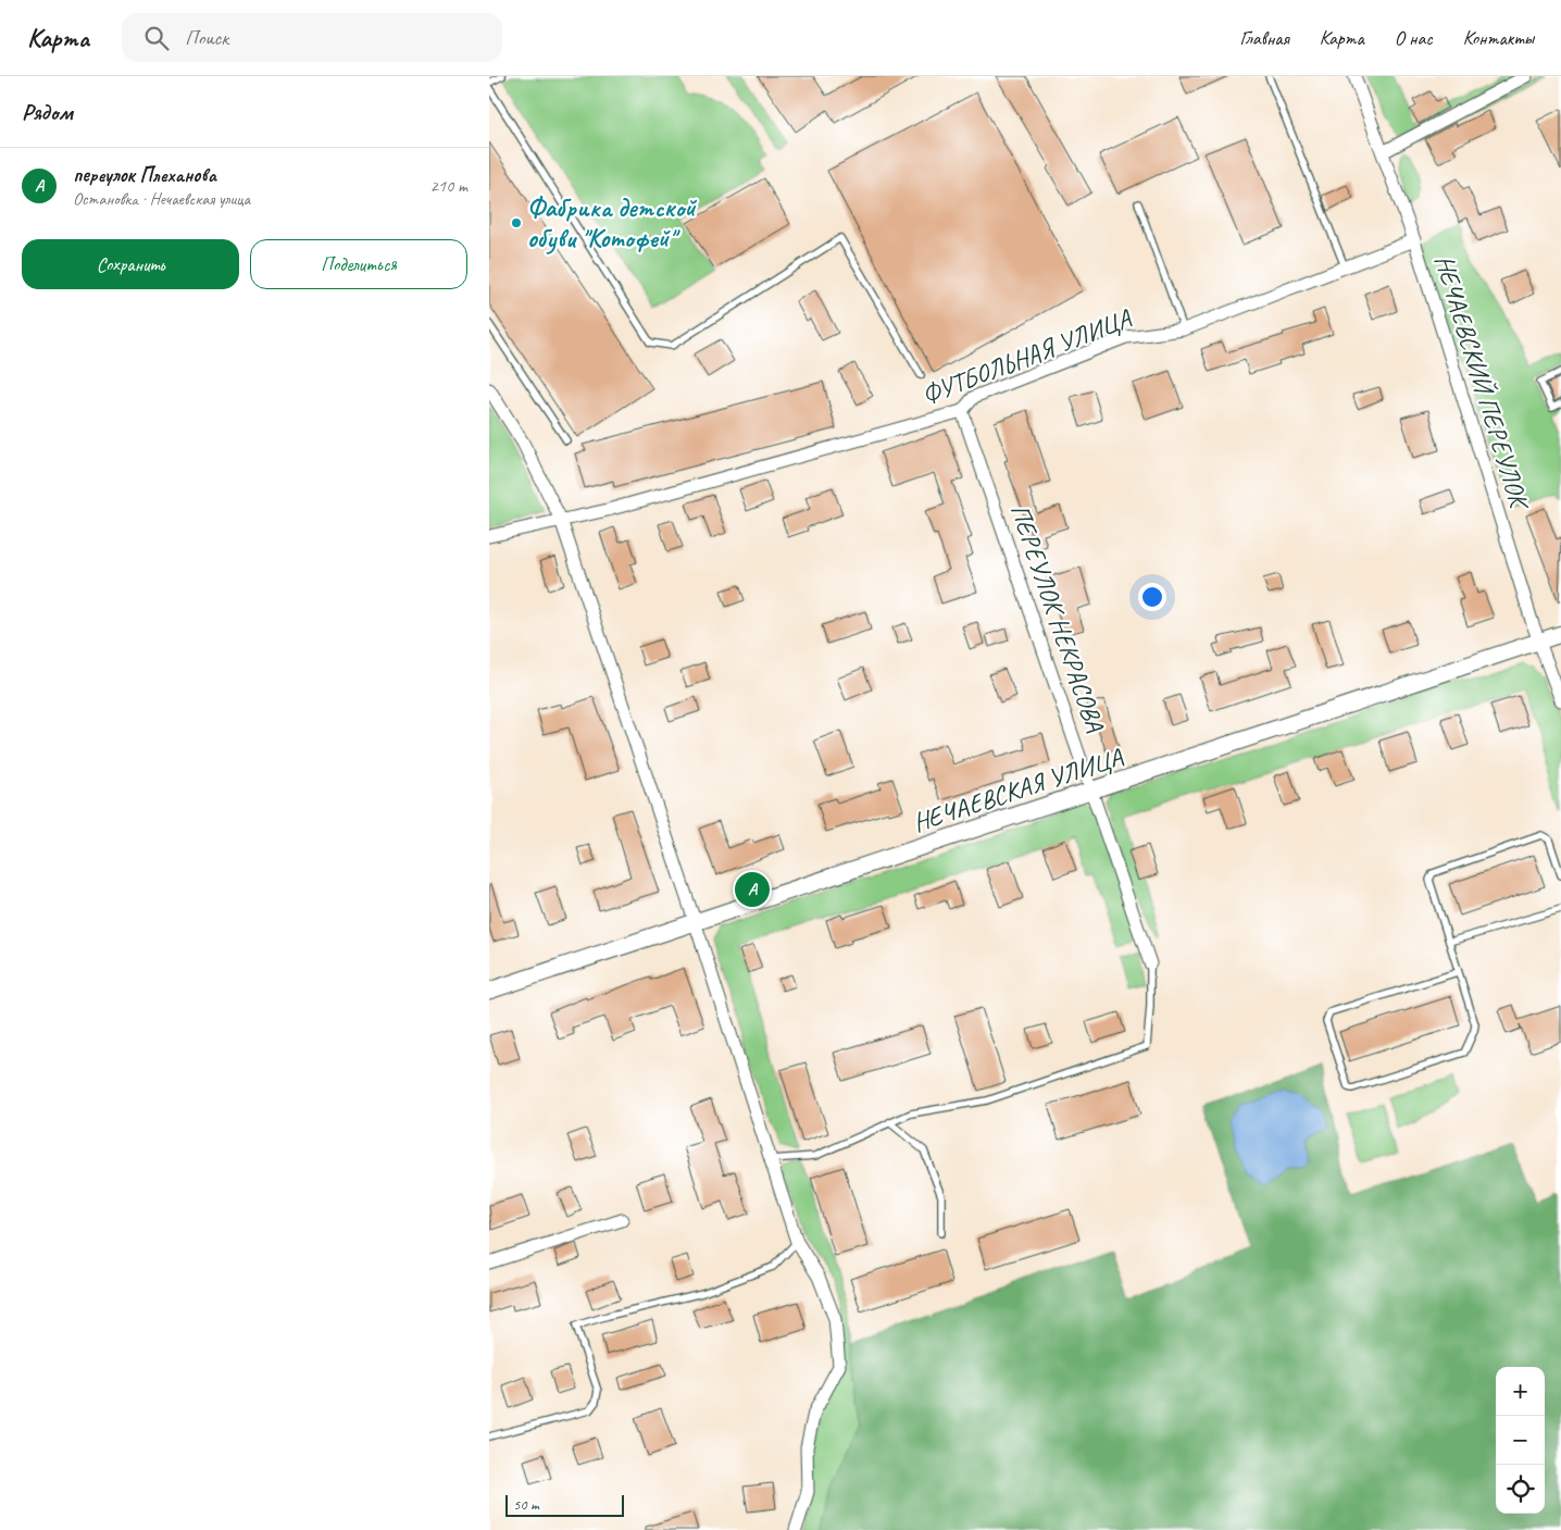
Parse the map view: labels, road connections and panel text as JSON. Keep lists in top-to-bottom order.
{
  "streets": {
    "street": [
      "ФУТБОЛЬНАЯ УЛИЦА",
      "НЕЧАЕВСКИЙ ПЕРЕУЛОК",
      "ПЕРЕУЛОК НЕКРАСОВА",
      "НЕЧАЕВСКАЯ УЛИЦА"
    ]
  },
  "crossings": [
    ["ФУТБОЛЬНАЯ УЛИЦА", "НЕЧАЕВСКИЙ ПЕРЕУЛОК"],
    ["ФУТБОЛЬНАЯ УЛИЦА", "ПЕРЕУЛОК НЕКРАСОВА"],
    ["НЕЧАЕВСКИЙ ПЕРЕУЛОК", "НЕЧАЕВСКАЯ УЛИЦА"],
    ["ПЕРЕУЛОК НЕКРАСОВА", "НЕЧАЕВСКАЯ УЛИЦА"]
  ],
  "places": ["Фабрика детской обуви \"Котофей\""],
  "scale_bar": "50 m",
  "page": {
    "header": "Карта",
    "search": "Поиск",
    "nav": [
      "Главная",
      "Карта",
      "О нас",
      "Контакты"
    ],
    "heading": "Рядом",
    "list": [
      {
        "mark": "A",
        "name": "переулок Плеханова",
        "note": "Остановка · Нечаевская улица",
        "value": "210 m"
      }
    ],
    "buttons": ["Сохранить", "Поделиться"],
    "pins": "A",
    "map_buttons": ["+", "−"],
    "scale": "50 m"
  }
}
